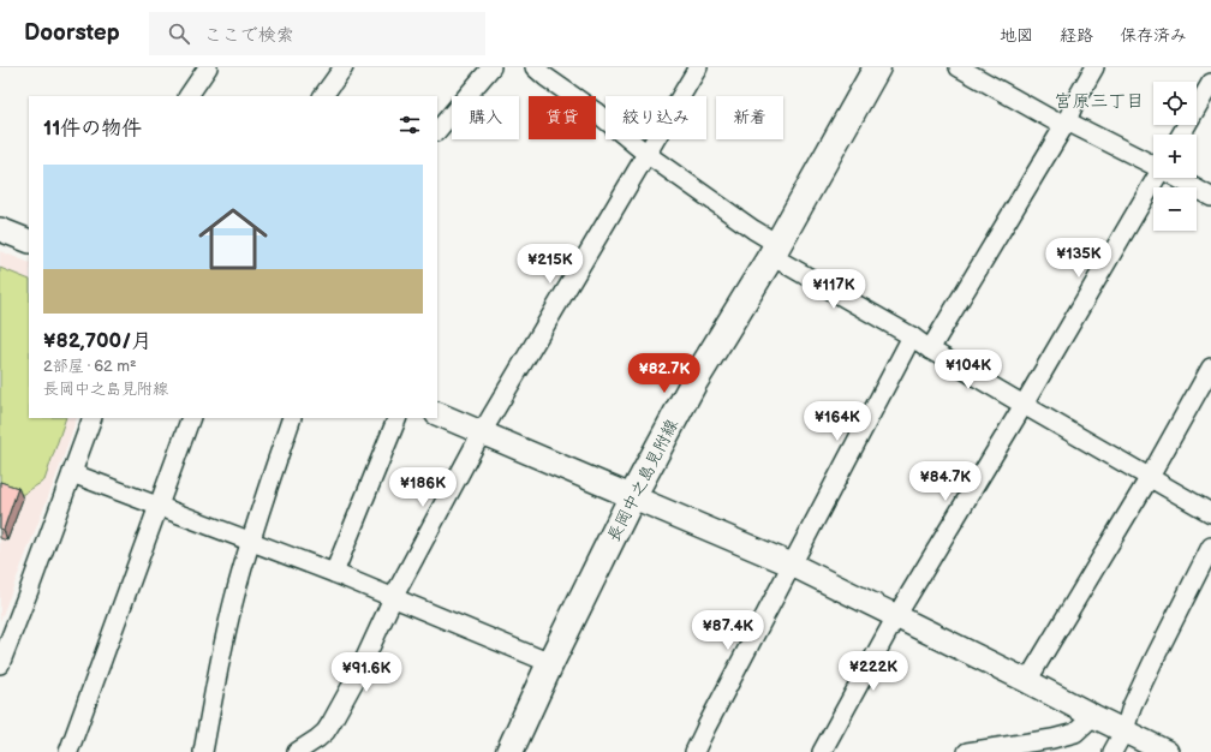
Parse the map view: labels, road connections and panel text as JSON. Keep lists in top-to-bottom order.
{
  "streets": {
    "main road": ["長岡中之島見附線"]
  },
  "districts": ["宮原三丁目"],
  "page": {
    "header": "Doorstep",
    "search": "ここで検索",
    "nav": ["地図", "経路", "保存済み"],
    "map_buttons": ["+", "−"],
    "chip": [
      "購入",
      "賃貸",
      "絞り込み",
      "新着"
    ],
    "heading": "11件の物件",
    "list": [
      {
        "name": "¥82,700/月",
        "note": "2部屋 · 62 m² · 長岡中之島見附線"
      }
    ],
    "price": [
      "¥135K",
      "¥215K",
      "¥117K",
      "¥104K",
      "¥82.7K",
      "¥164K",
      "¥84.7K",
      "¥186K",
      "¥87.4K",
      "¥222K",
      "¥91.6K"
    ]
  }
}
